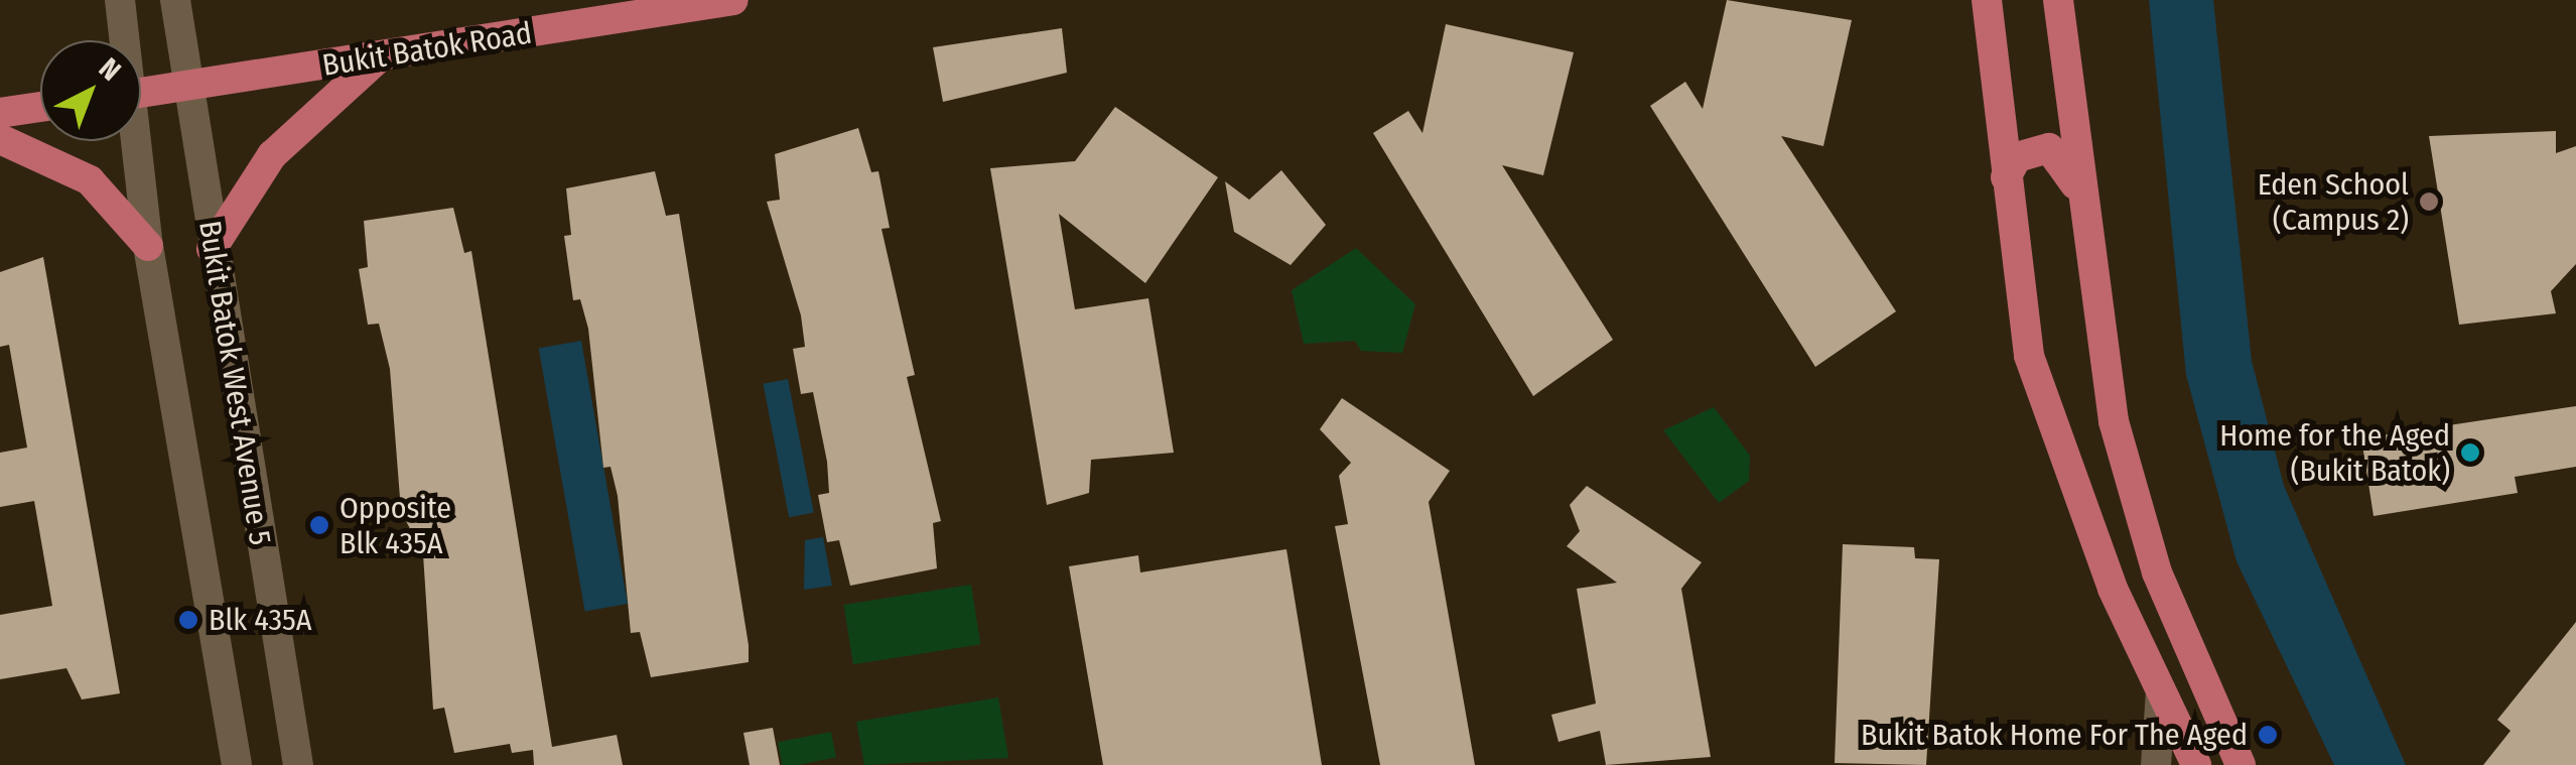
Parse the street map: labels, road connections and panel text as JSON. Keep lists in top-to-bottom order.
{
  "streets": {
    "main road": ["Bukit Batok Road"],
    "street": ["Bukit Batok West Avenue 5"]
  },
  "crossings": [
    ["Bukit Batok Road", "Bukit Batok West Avenue 5"]
  ],
  "places": [
    "Eden School (Campus 2)",
    "Home for the Aged (Bukit Batok)",
    "Opposite Blk 435A",
    "Blk 435A",
    "Bukit Batok Home For The Aged"
  ],
  "north": "top right"
}
